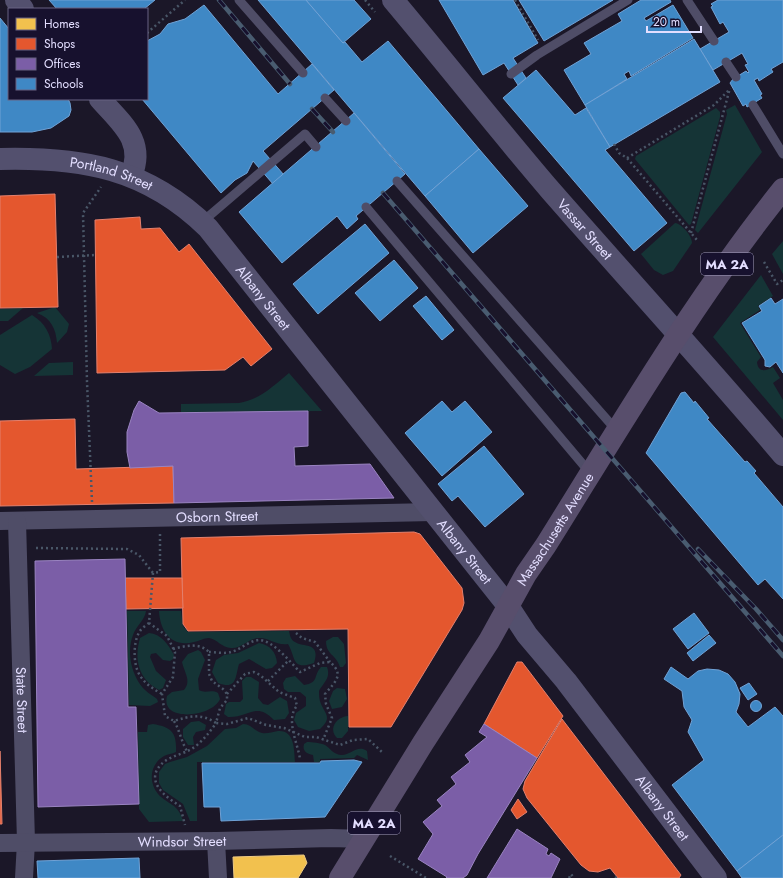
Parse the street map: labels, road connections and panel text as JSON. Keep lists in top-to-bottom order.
{
  "streets": {
    "main road": [
      "Portland Street",
      "Vassar Street",
      "MA 2A",
      "Albany Street",
      "Massachusetts Avenue"
    ],
    "street": ["Osborn Street", "State Street", "Windsor Street"]
  },
  "crossings": [
    ["Portland Street", "Albany Street"],
    ["Vassar Street", "Massachusetts Avenue"],
    ["Albany Street", "Osborn Street"],
    ["Albany Street", "Massachusetts Avenue"],
    ["Osborn Street", "State Street"],
    ["Massachusetts Avenue", "Windsor Street"],
    ["State Street", "Windsor Street"]
  ],
  "legend": [
    "Homes",
    "Shops",
    "Offices",
    "Schools"
  ],
  "scale_bar": "20 m"
}
